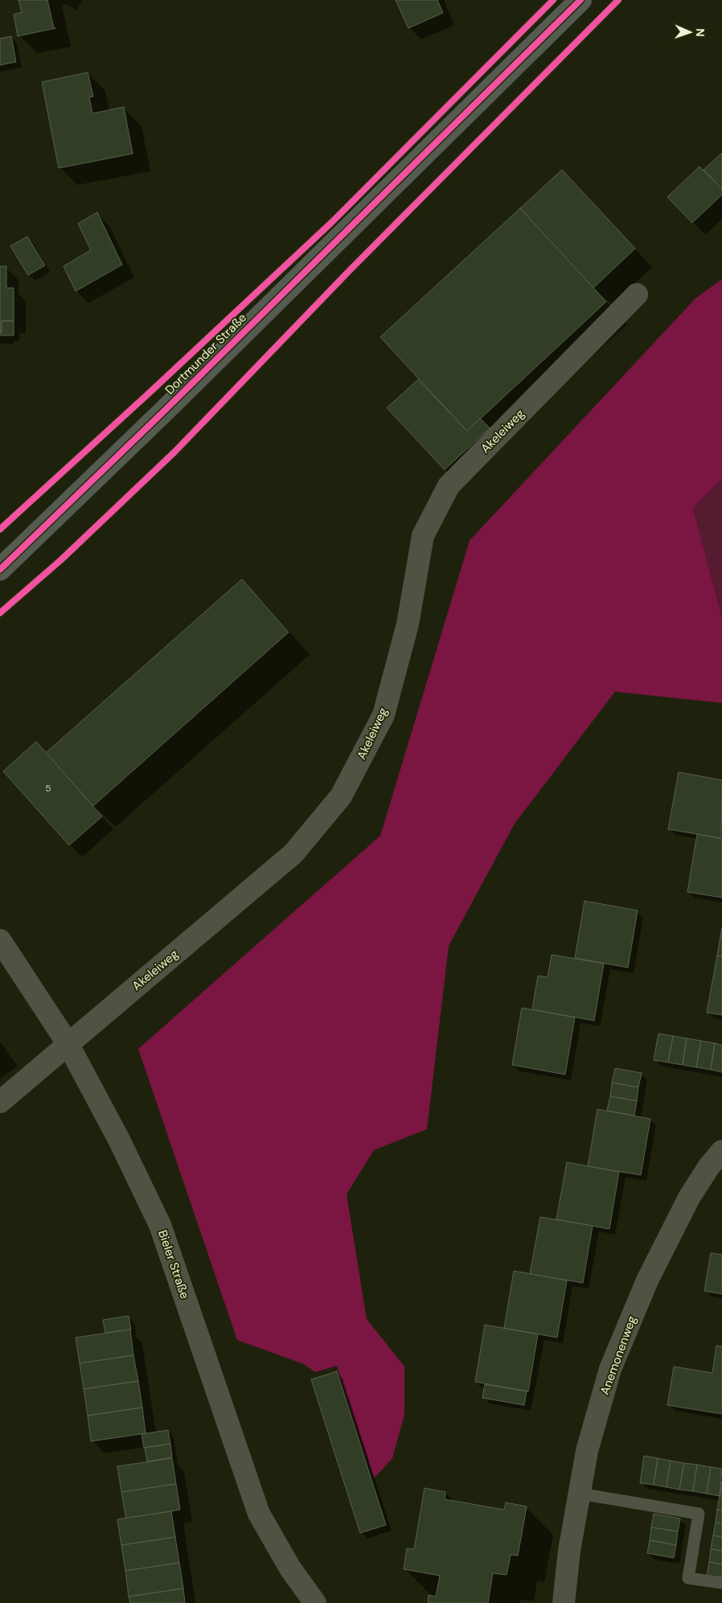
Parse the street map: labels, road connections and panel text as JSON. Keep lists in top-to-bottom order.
{
  "streets": {
    "main road": ["Dortmunder Straße"],
    "street": ["Akeleiweg", "Bieler Straße", "Anemonenweg"]
  },
  "crossings": [
    ["Akeleiweg", "Bieler Straße"]
  ],
  "house_numbers": ["5"],
  "north": "right"
}
